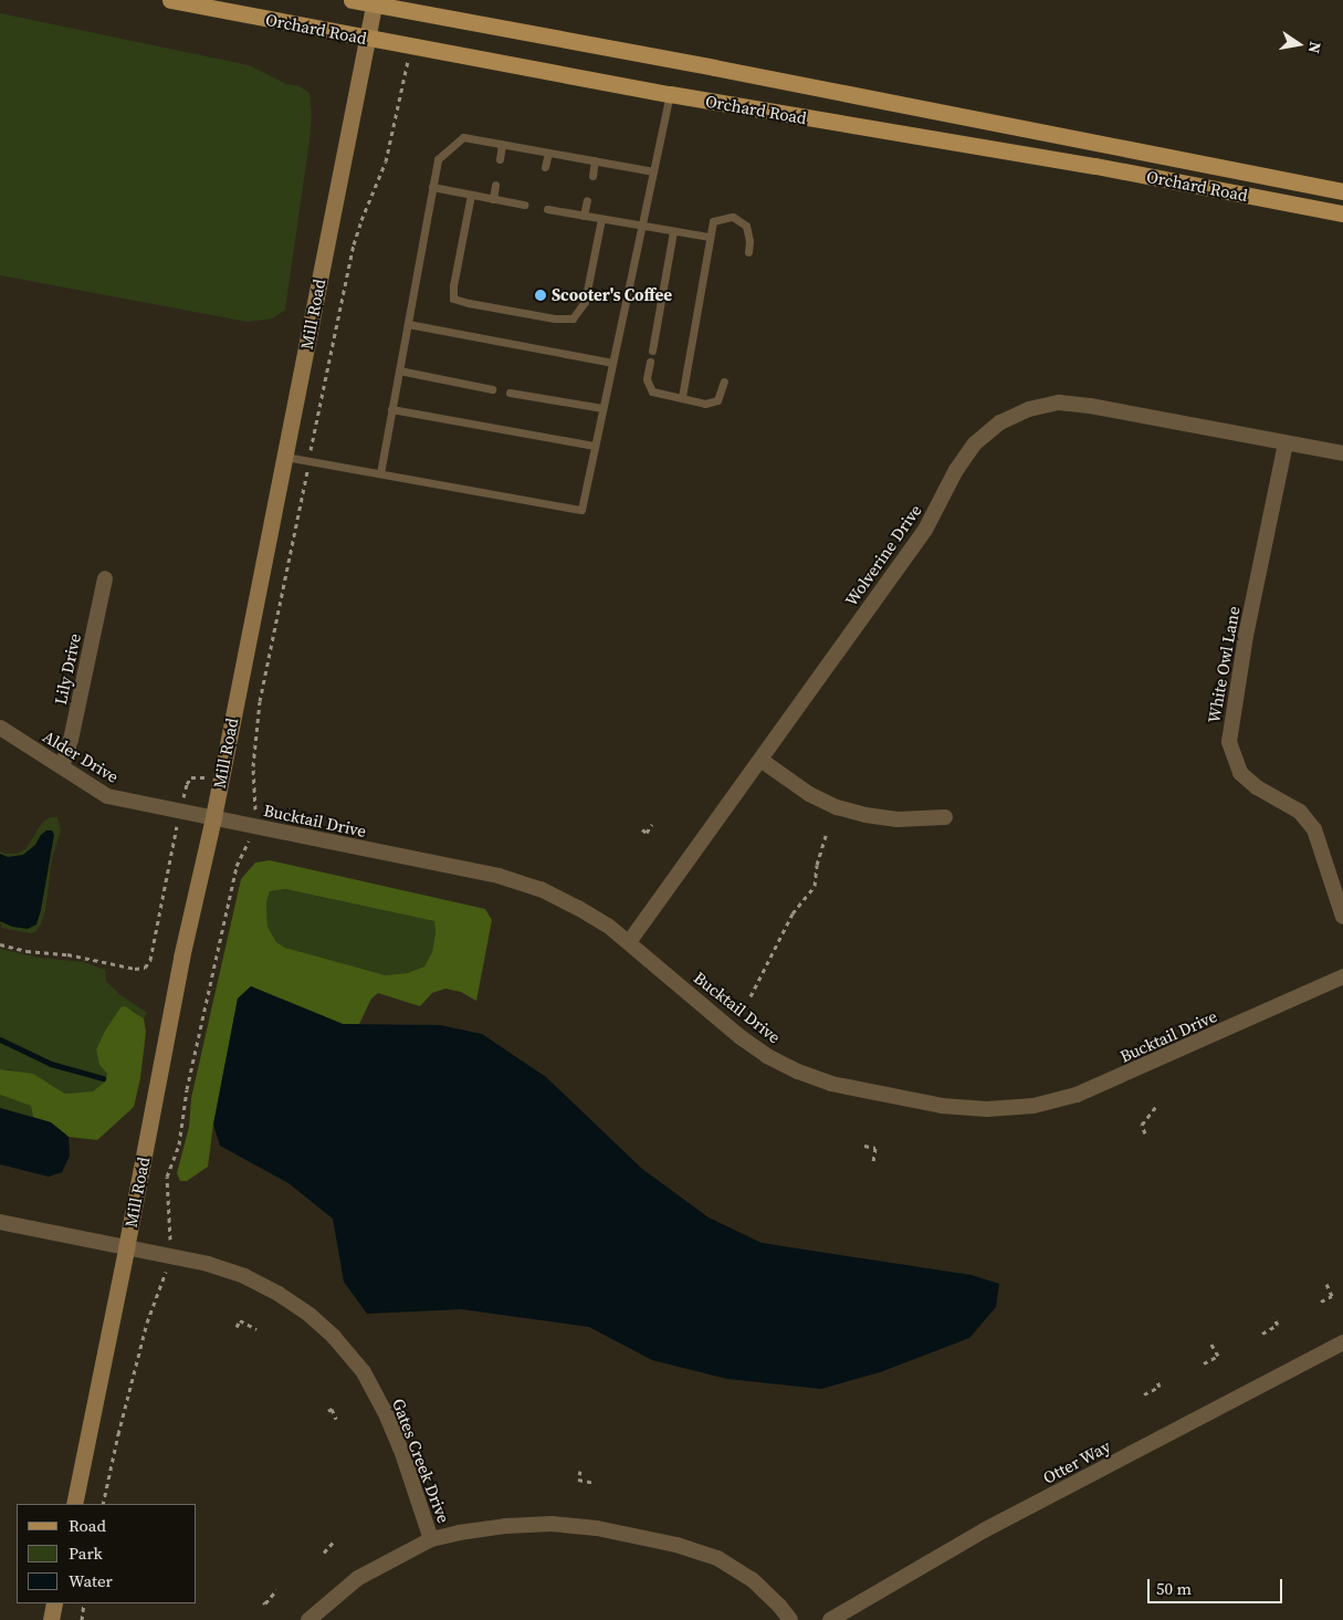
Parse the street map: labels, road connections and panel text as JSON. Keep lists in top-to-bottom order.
{
  "streets": {
    "main road": ["Orchard Road"],
    "street": [
      "Mill Road",
      "Wolverine Drive",
      "White Owl Lane",
      "Lily Drive",
      "Alder Drive",
      "Bucktail Drive",
      "Gates Creek Drive",
      "Otter Way"
    ]
  },
  "crossings": [
    ["Orchard Road", "Mill Road"],
    ["Mill Road", "Alder Drive"],
    ["Mill Road", "Bucktail Drive"],
    ["Mill Road", "Gates Creek Drive"],
    ["Wolverine Drive", "White Owl Lane"],
    ["Wolverine Drive", "Bucktail Drive"],
    ["Lily Drive", "Alder Drive"],
    ["Alder Drive", "Bucktail Drive"]
  ],
  "places": ["Scooter's Coffee"],
  "legend": ["Road", "Park", "Water"],
  "scale_bar": "50 m",
  "north": "right"
}
